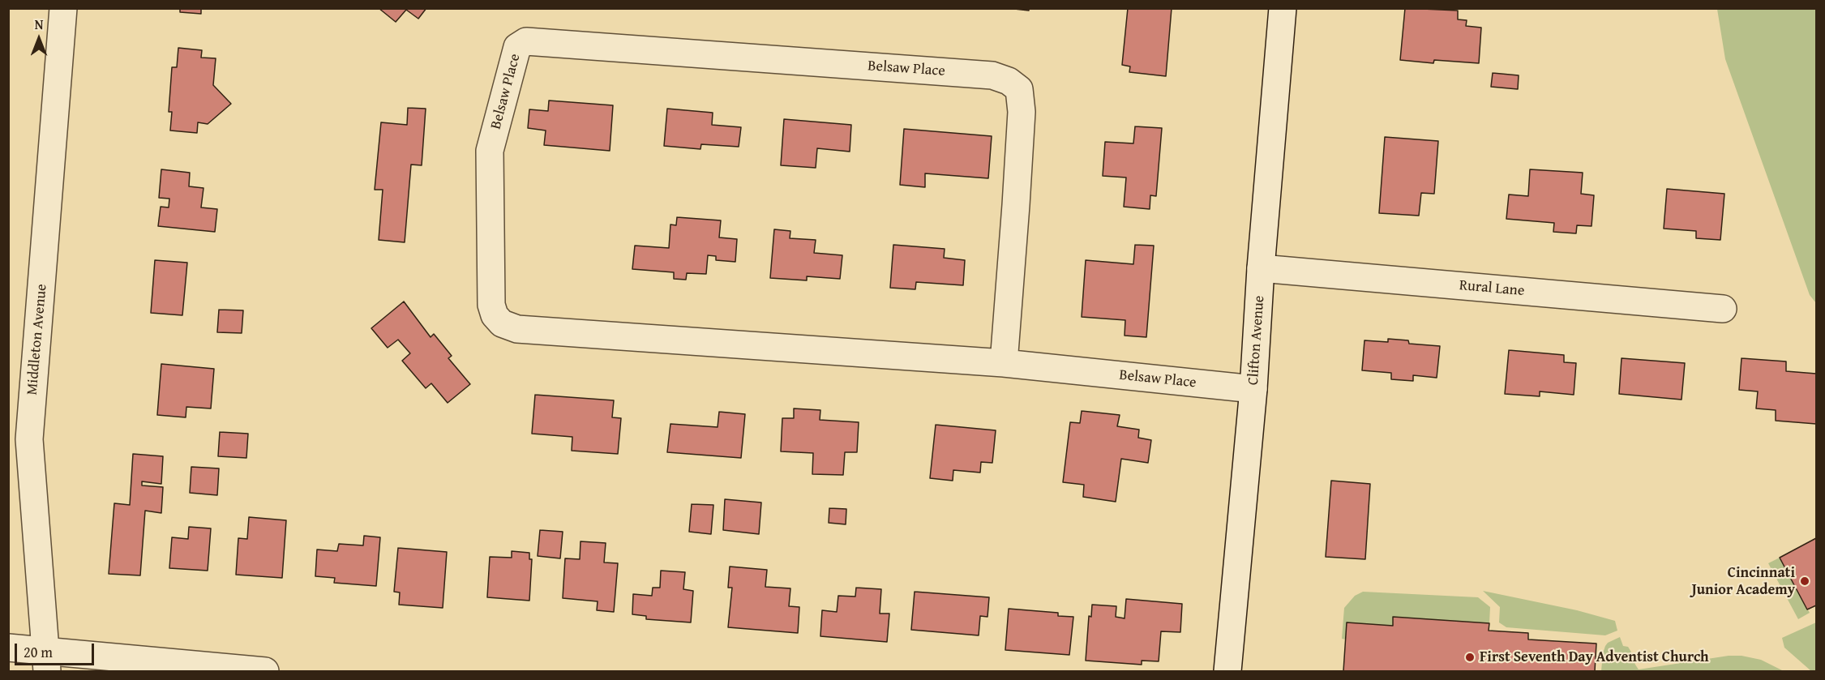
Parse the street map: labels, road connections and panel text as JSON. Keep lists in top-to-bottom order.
{
  "streets": {
    "street": [
      "Belsaw Place",
      "Rural Lane",
      "Middleton Avenue",
      "Clifton Avenue"
    ]
  },
  "crossings": [
    ["Belsaw Place", "Clifton Avenue"],
    ["Rural Lane", "Clifton Avenue"]
  ],
  "places": ["Cincinnati Junior Academy", "First Seventh Day Adventist Church"],
  "scale_bar": "20 m",
  "north": "top"
}
